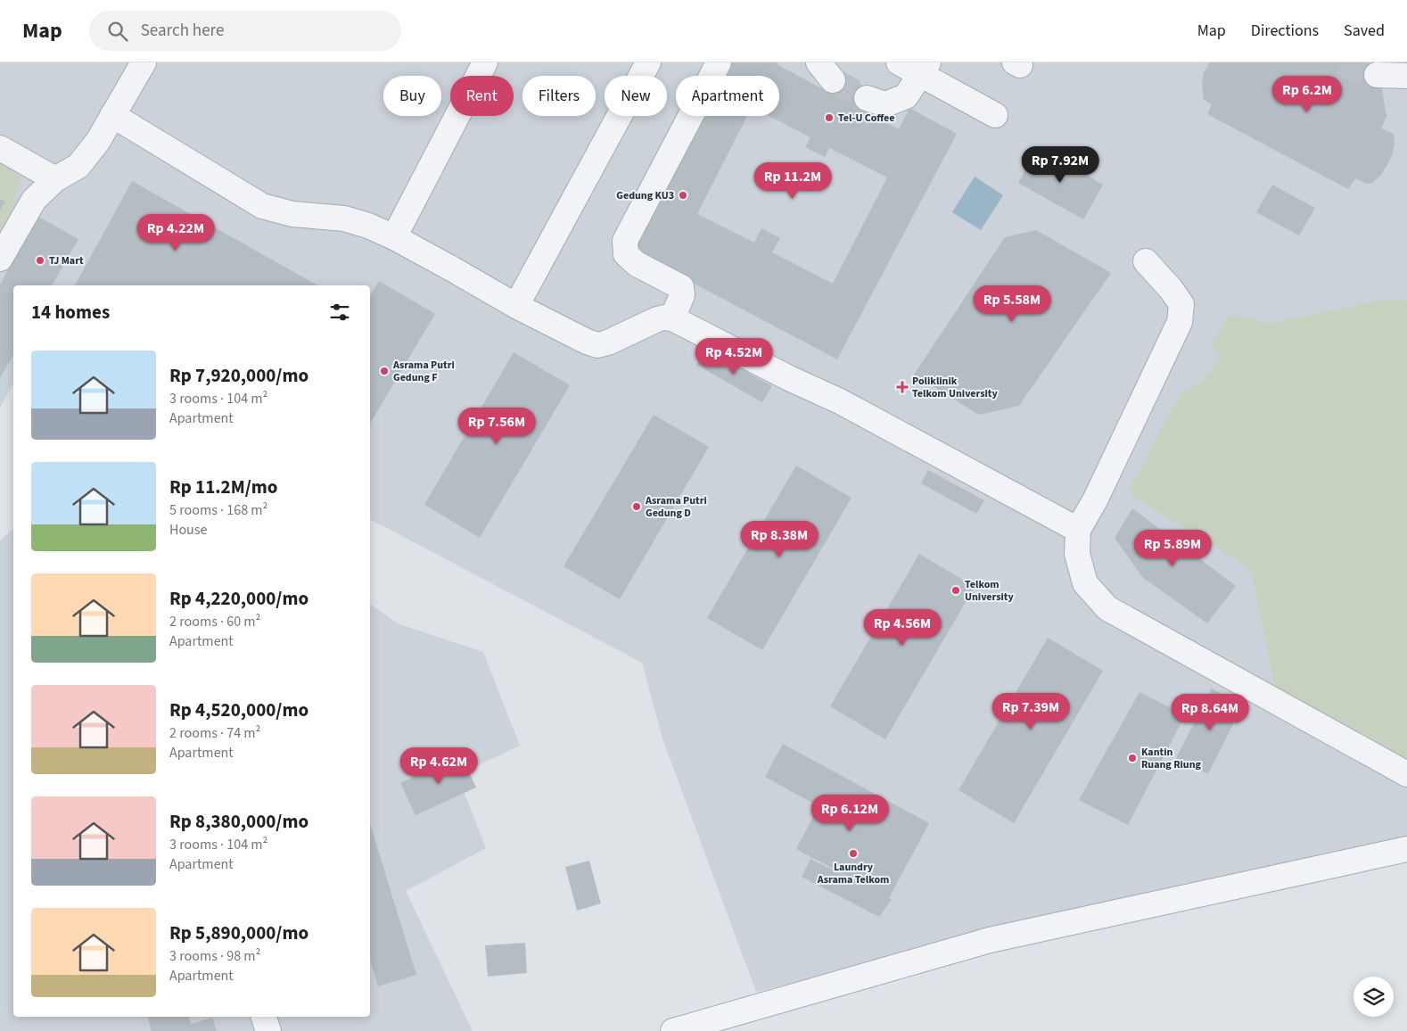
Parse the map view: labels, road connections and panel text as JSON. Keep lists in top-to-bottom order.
{
  "places": {
    "other": [
      "Tel-U Coffee",
      "Gedung KU3",
      "TJ Mart",
      "Asrama Putri Gedung F",
      "Asrama Putri Gedung D",
      "Telkom University",
      "Kantin Ruang Riung",
      "Laundry Asrama Telkom"
    ],
    "health": ["Poliklinik Telkom University"]
  },
  "page": {
    "header": "Map",
    "search": "Search here",
    "nav": ["Map", "Directions", "Saved"],
    "price": [
      "Rp 6.2M",
      "Rp 7.92M",
      "Rp 11.2M",
      "Rp 4.22M",
      "Rp 5.58M",
      "Rp 4.52M",
      "Rp 7.56M",
      "Rp 8.38M",
      "Rp 5.89M",
      "Rp 4.56M",
      "Rp 7.39M",
      "Rp 8.64M",
      "Rp 4.62M",
      "Rp 6.12M"
    ],
    "chip": [
      "Buy",
      "Rent",
      "Filters",
      "New",
      "Apartment"
    ],
    "heading": "14 homes",
    "list": [
      {
        "name": "Rp 7,920,000/mo",
        "note": "3 rooms · 104 m² · Apartment"
      },
      {
        "name": "Rp 11.2M/mo",
        "note": "5 rooms · 168 m² · House"
      },
      {
        "name": "Rp 4,220,000/mo",
        "note": "2 rooms · 60 m² · Apartment"
      },
      {
        "name": "Rp 4,520,000/mo",
        "note": "2 rooms · 74 m² · Apartment"
      },
      {
        "name": "Rp 8,380,000/mo",
        "note": "3 rooms · 104 m² · Apartment"
      },
      {
        "name": "Rp 5,890,000/mo",
        "note": "3 rooms · 98 m² · Apartment"
      }
    ]
  }
}
